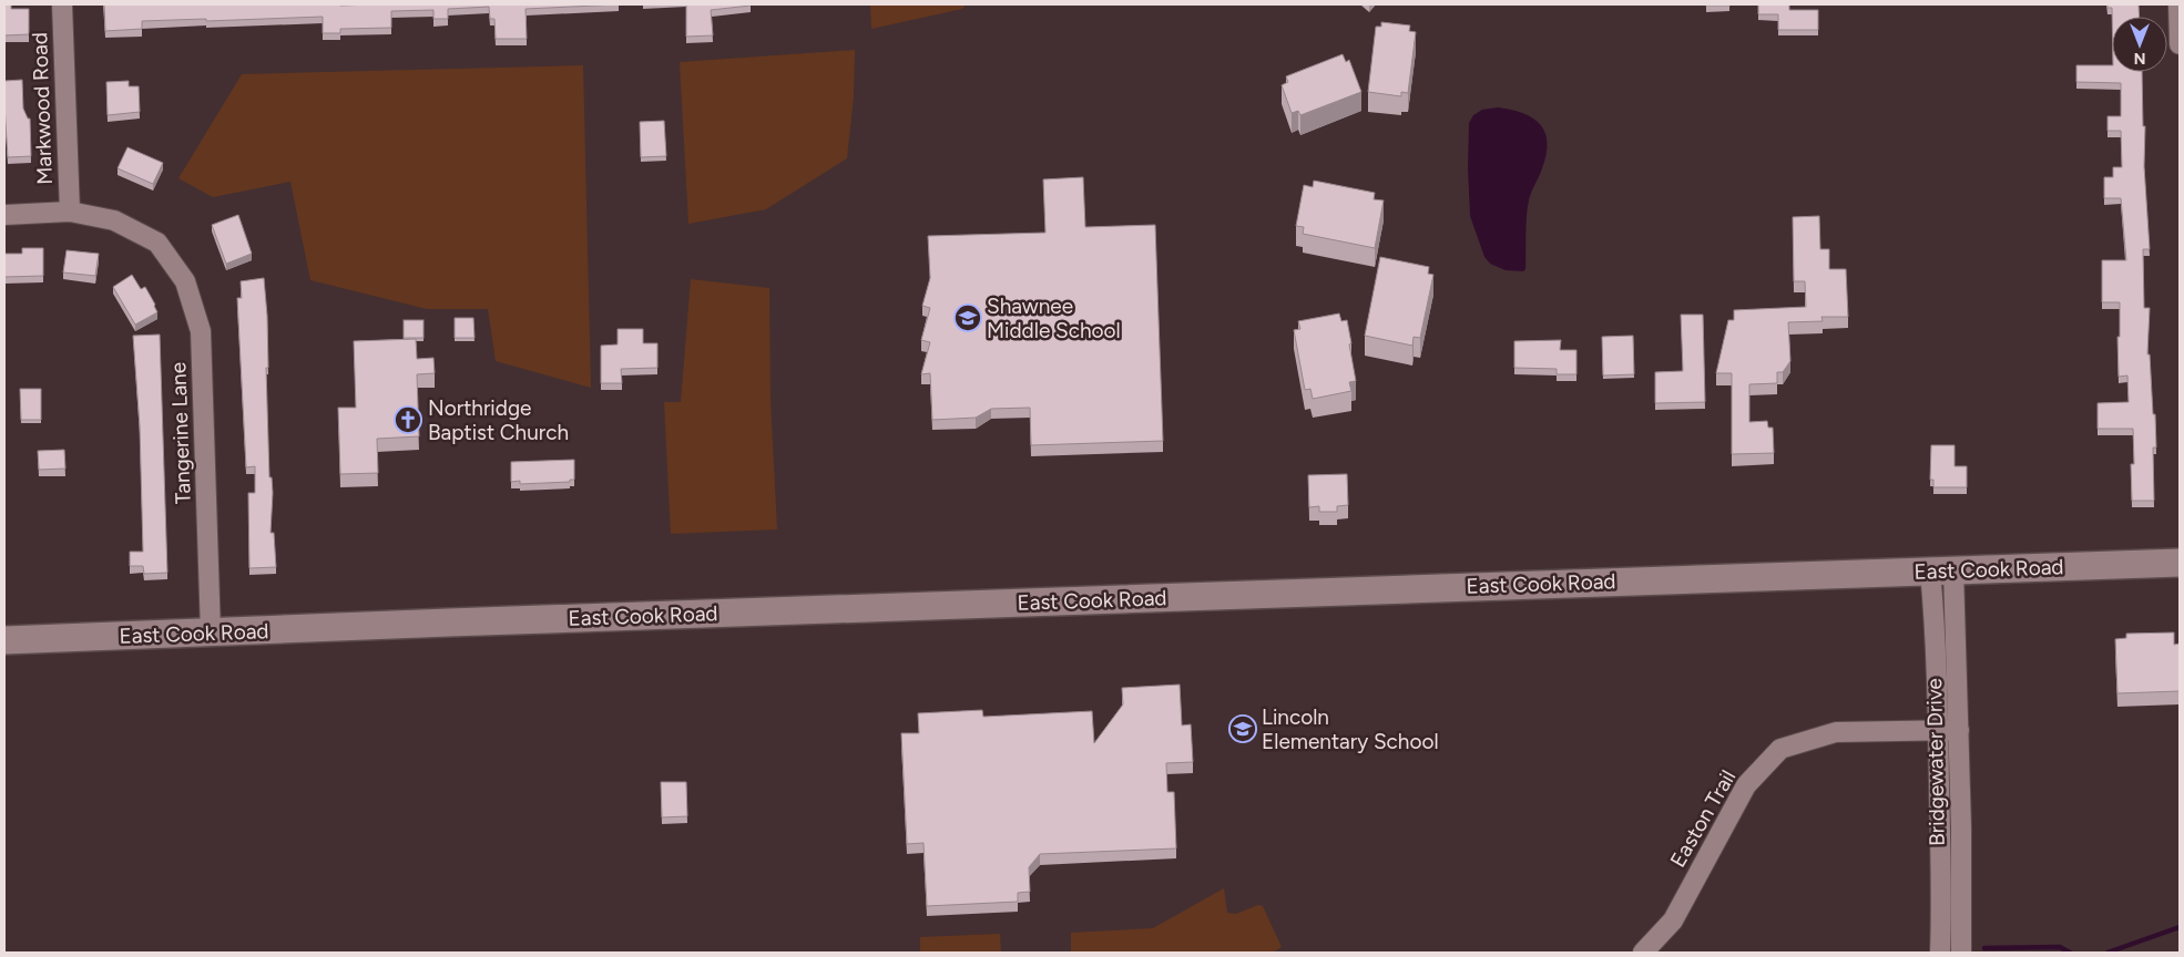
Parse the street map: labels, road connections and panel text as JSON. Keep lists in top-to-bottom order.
{
  "streets": {
    "main road": ["East Cook Road"],
    "street": [
      "Markwood Road",
      "Tangerine Lane",
      "Bridgewater Drive",
      "Easton Trail"
    ]
  },
  "crossings": [
    ["Markwood Road", "Tangerine Lane"],
    ["Tangerine Lane", "East Cook Road"],
    ["East Cook Road", "Bridgewater Drive"],
    ["Bridgewater Drive", "Easton Trail"]
  ],
  "places": {
    "school or university": ["Shawnee Middle School", "Lincoln Elementary School"],
    "church": ["Northridge Baptist Church"]
  },
  "north": "bottom"
}
